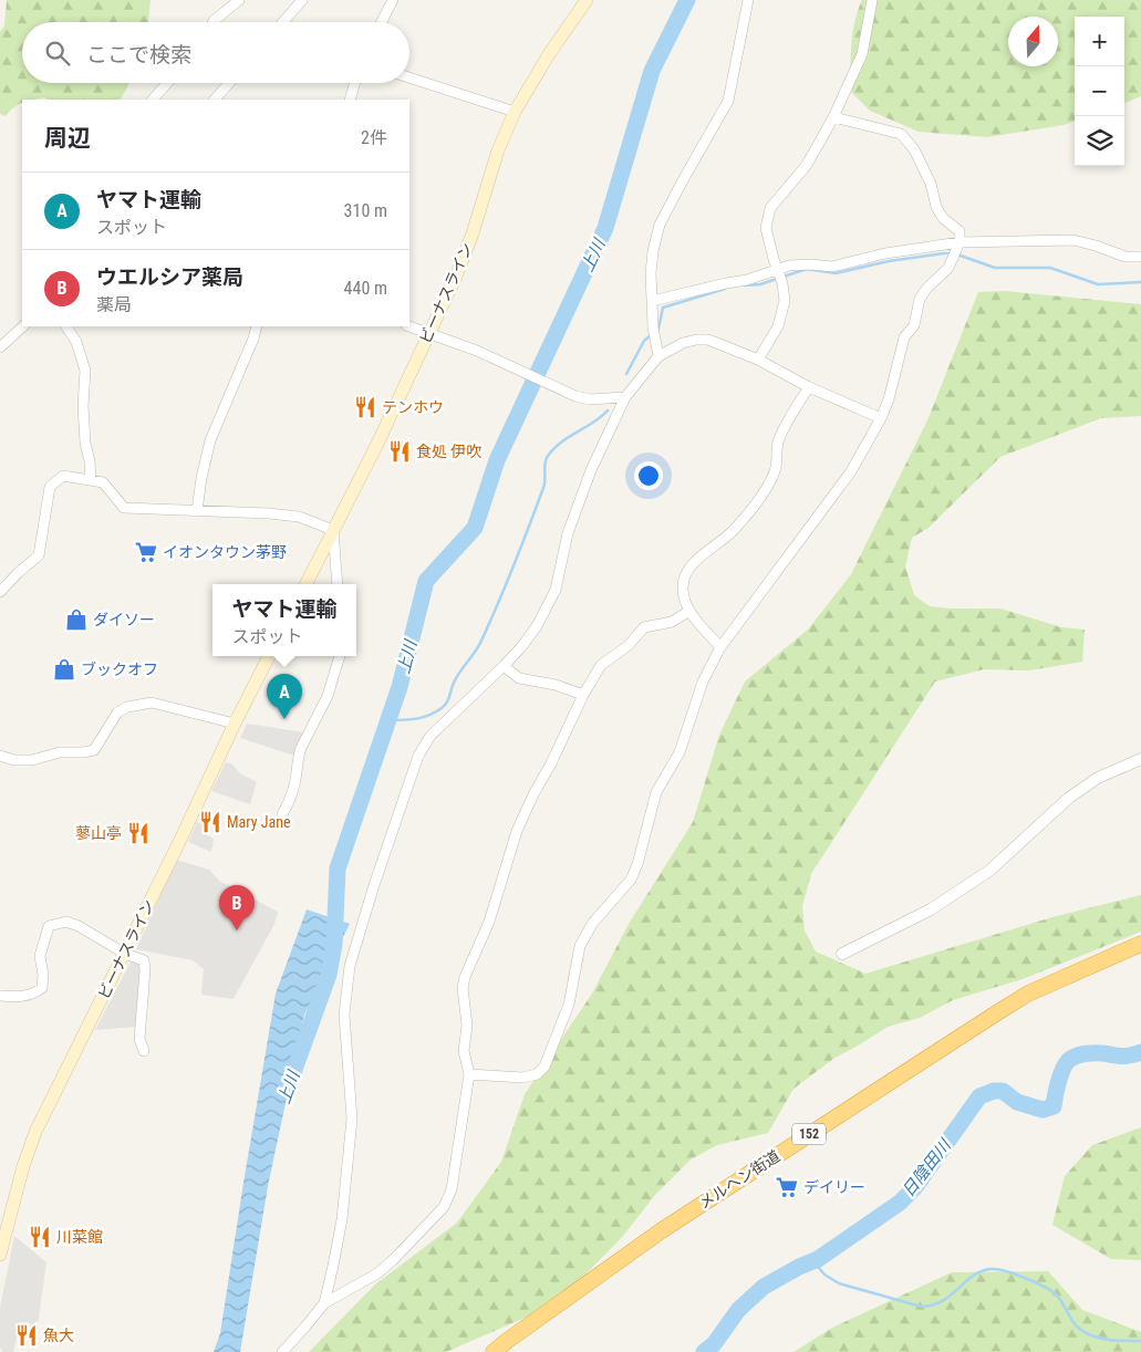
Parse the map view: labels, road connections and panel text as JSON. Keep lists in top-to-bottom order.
{
  "streets": {
    "highway": ["152", "メルヘン街道"],
    "main road": ["ビーナスライン"]
  },
  "water": ["上川", "日陰田川"],
  "places": {
    "restaurant": [
      "テンホウ",
      "食処 伊吹",
      "Mary Jane",
      "蓼山亭",
      "川菜館",
      "魚大"
    ],
    "supermarket": ["イオンタウン茅野", "デイリー"],
    "shop": ["ダイソー", "ブックオフ"]
  },
  "north": "top",
  "page": {
    "map_buttons": ["+", "−"],
    "search": "ここで検索",
    "heading": ["周辺", "2件"],
    "list": [
      {
        "mark": "A",
        "name": "ヤマト運輸",
        "note": "スポット",
        "value": "310 m"
      },
      {
        "mark": "B",
        "name": "ウエルシア薬局",
        "note": "薬局",
        "value": "440 m"
      }
    ],
    "popup": ["ヤマト運輸", "スポット"],
    "pins": ["A", "B"]
  }
}
